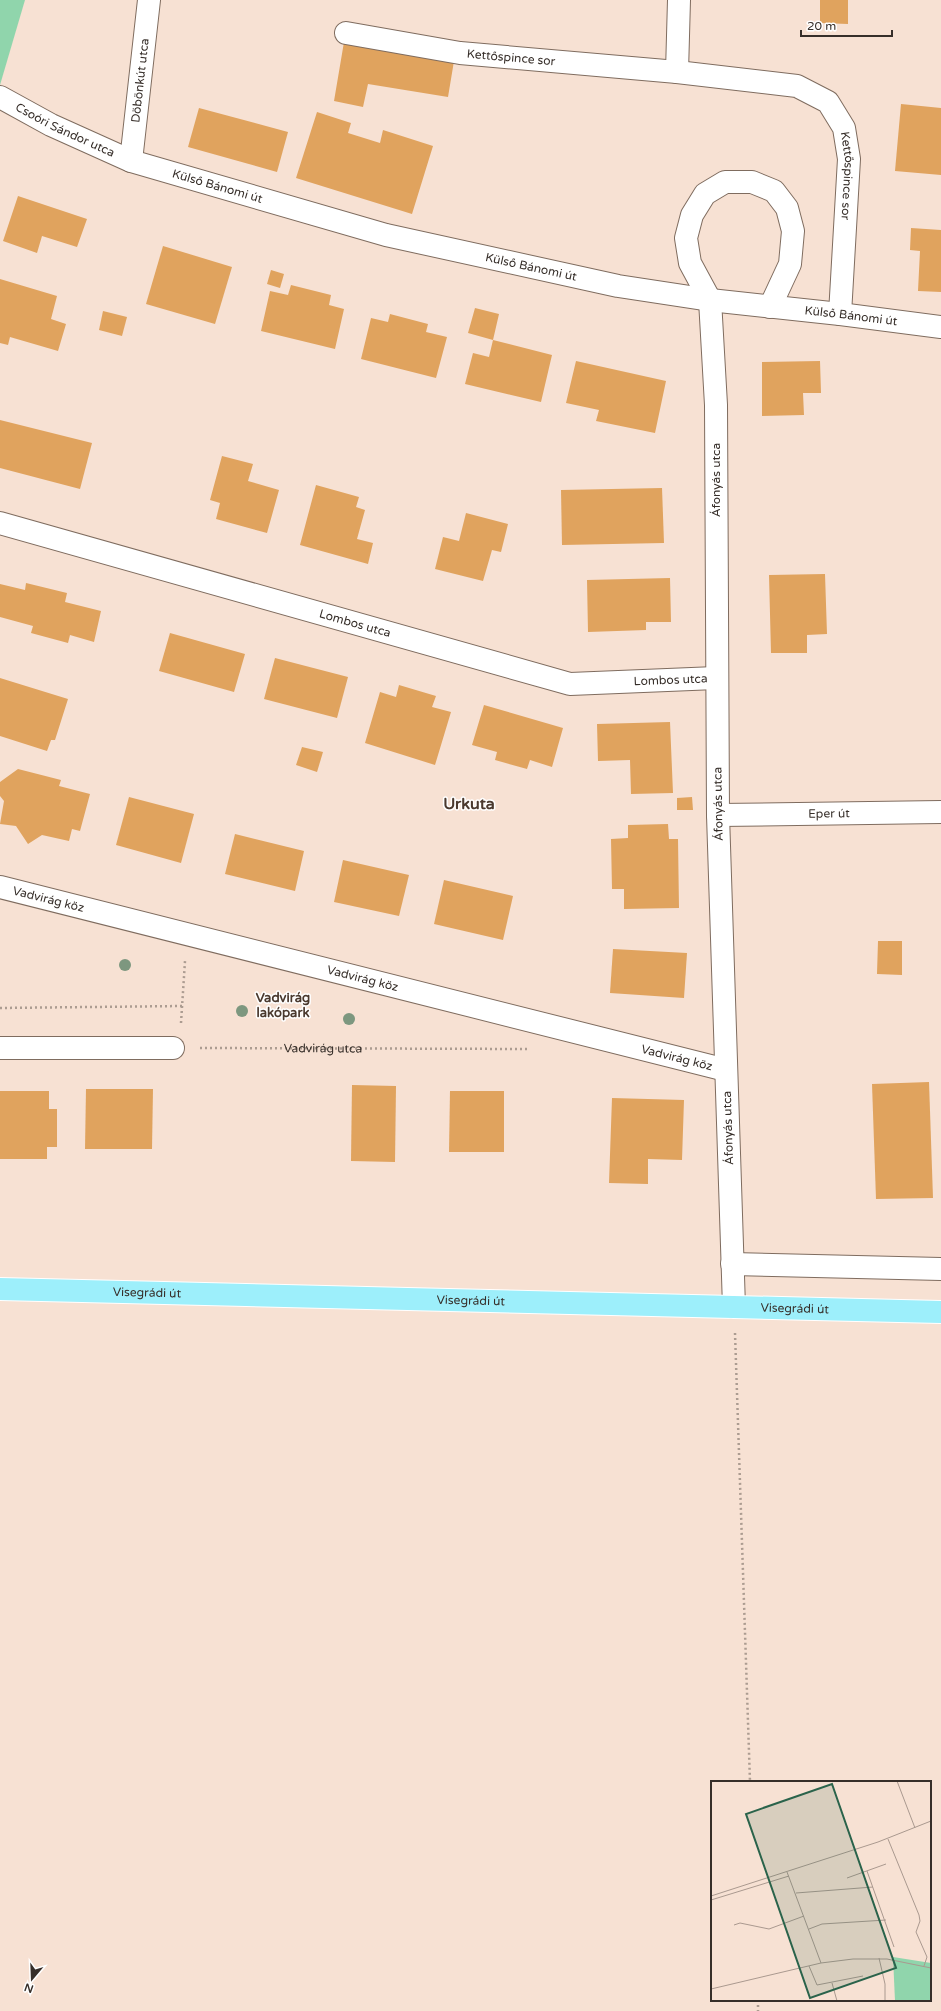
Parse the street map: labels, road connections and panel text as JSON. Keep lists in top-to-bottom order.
{
  "streets": {
    "main road": ["Visegrádi út"],
    "street": [
      "Kettőspince sor",
      "Döbönkút utca",
      "Csoóri Sándor utca",
      "Külső Bánomi út",
      "Áfonyás utca",
      "Lombos utca",
      "Eper út",
      "Vadvirág köz"
    ],
    "path": ["Vadvirág utca"]
  },
  "crossings": [
    ["Kettőspince sor", "Külső Bánomi út"],
    ["Döbönkút utca", "Csoóri Sándor utca"],
    ["Döbönkút utca", "Külső Bánomi út"],
    ["Csoóri Sándor utca", "Külső Bánomi út"],
    ["Külső Bánomi út", "Áfonyás utca"],
    ["Áfonyás utca", "Lombos utca"],
    ["Áfonyás utca", "Eper út"],
    ["Áfonyás utca", "Vadvirág köz"],
    ["Áfonyás utca", "Visegrádi út"]
  ],
  "districts": ["Urkuta", "Vadvirág lakópark"],
  "scale_bar": "20 m",
  "north": "bottom"
}
